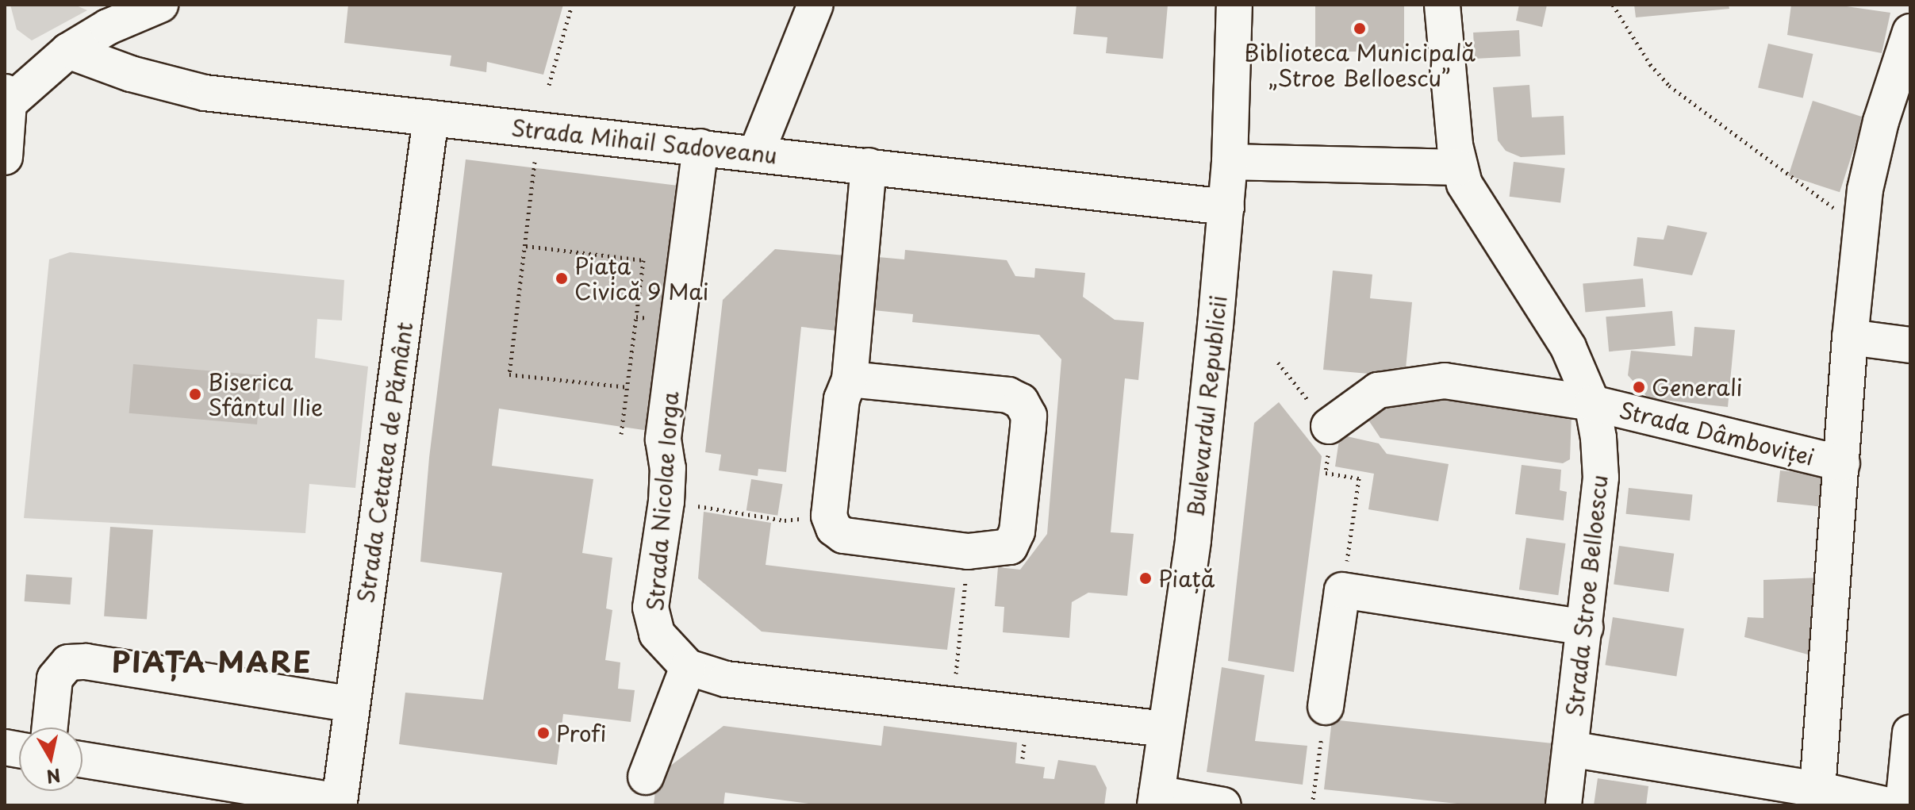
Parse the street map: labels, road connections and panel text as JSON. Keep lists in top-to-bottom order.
{
  "streets": {
    "street": [
      "Strada Mihail Sadoveanu",
      "Bulevardul Republicii",
      "Strada Dâmboviței",
      "Strada Cetatea de Pământ",
      "Strada Nicolae Iorga",
      "Strada Stroe Belloescu"
    ]
  },
  "crossings": [
    ["Strada Mihail Sadoveanu", "Bulevardul Republicii"],
    ["Strada Mihail Sadoveanu", "Strada Cetatea de Pământ"],
    ["Strada Mihail Sadoveanu", "Strada Nicolae Iorga"],
    ["Bulevardul Republicii", "Strada Nicolae Iorga"],
    ["Strada Dâmboviței", "Strada Stroe Belloescu"]
  ],
  "districts": ["PIAȚA MARE"],
  "places": [
    "Biblioteca Municipală „Stroe Belloescu”",
    "Piața Civică 9 Mai",
    "Generali",
    "Biserica Sfântul Ilie",
    "Piață",
    "Profi"
  ],
  "north": "bottom"
}
